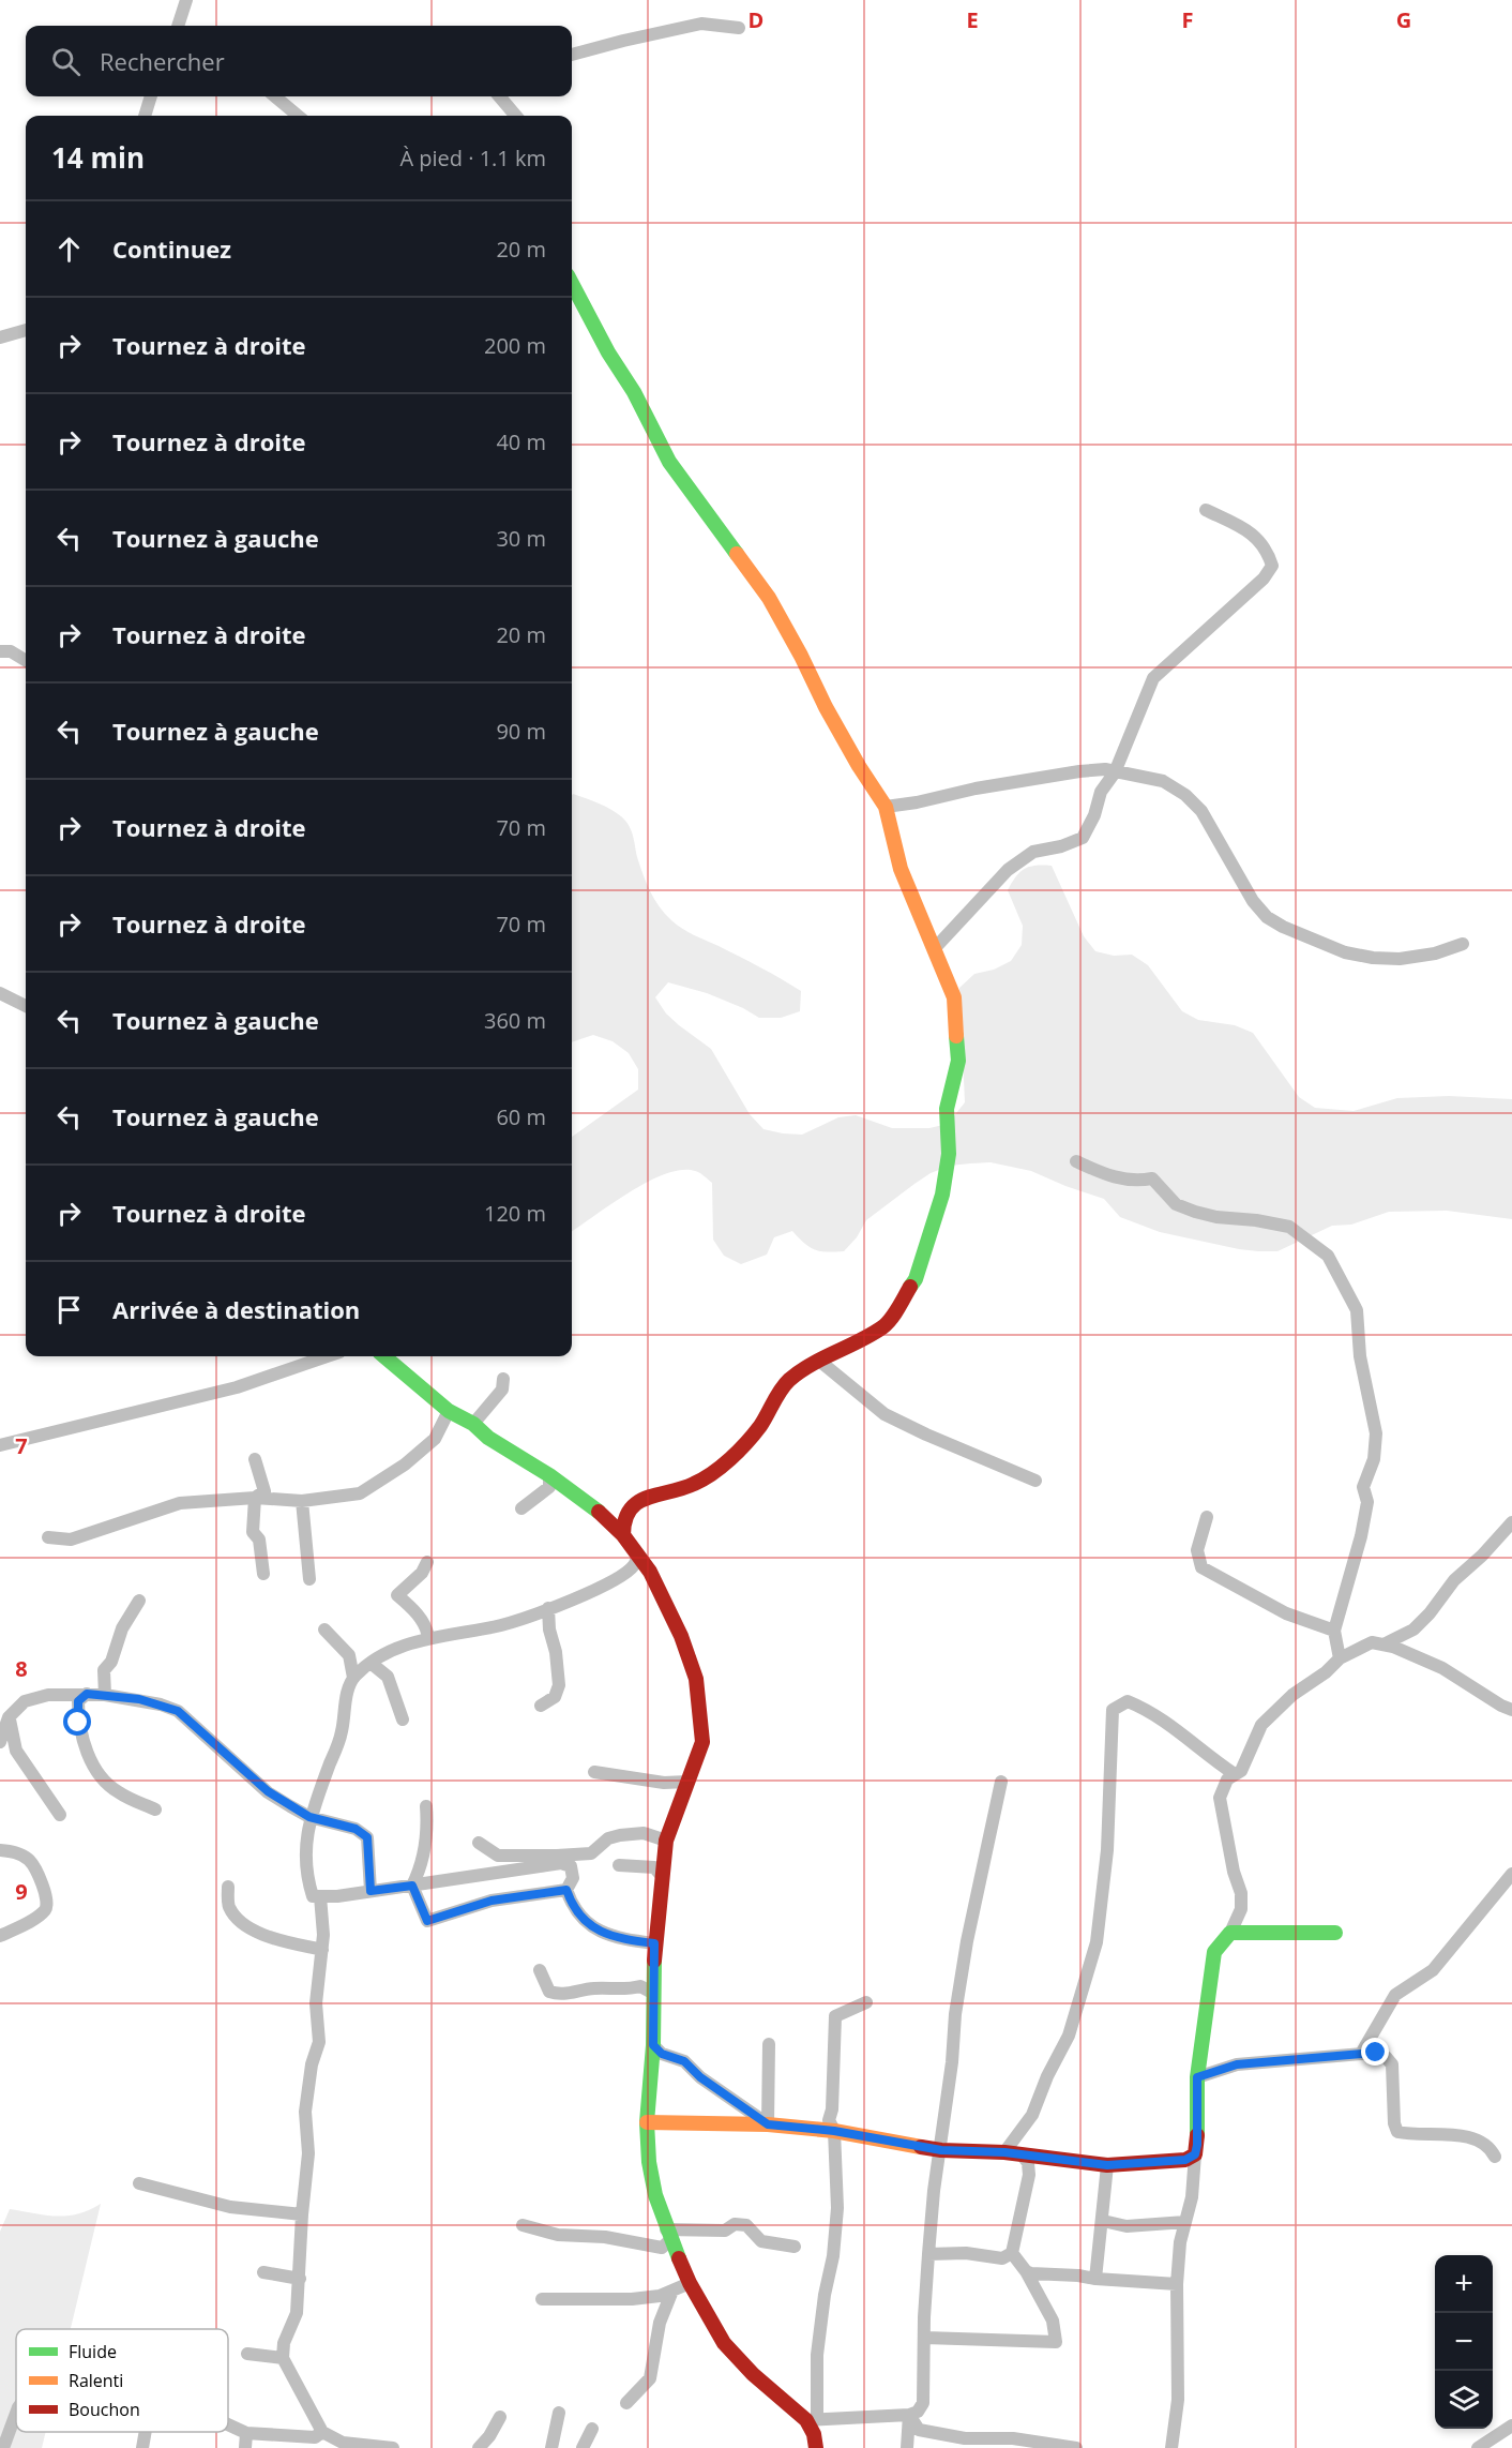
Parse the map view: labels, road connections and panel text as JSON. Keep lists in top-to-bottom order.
{
  "legend": ["Fluide", "Ralenti", "Bouchon"],
  "page": {
    "search": "Rechercher",
    "heading": ["14 min", "À pied · 1.1 km"],
    "list": [
      ["Continuez", "20 m"],
      ["Tournez à droite", "200 m"],
      ["Tournez à droite", "40 m"],
      ["Tournez à gauche", "30 m"],
      ["Tournez à droite", "20 m"],
      ["Tournez à gauche", "90 m"],
      ["Tournez à droite", "70 m"],
      ["Tournez à droite", "70 m"],
      ["Tournez à gauche", "360 m"],
      ["Tournez à gauche", "60 m"],
      ["Tournez à droite", "120 m"],
      "Arrivée à destination"
    ],
    "map_buttons": ["+", "−"]
  },
  "grid": {
    "columns": [
      "D",
      "E",
      "F",
      "G"
    ],
    "rows": ["7", "8", "9"]
  }
}
